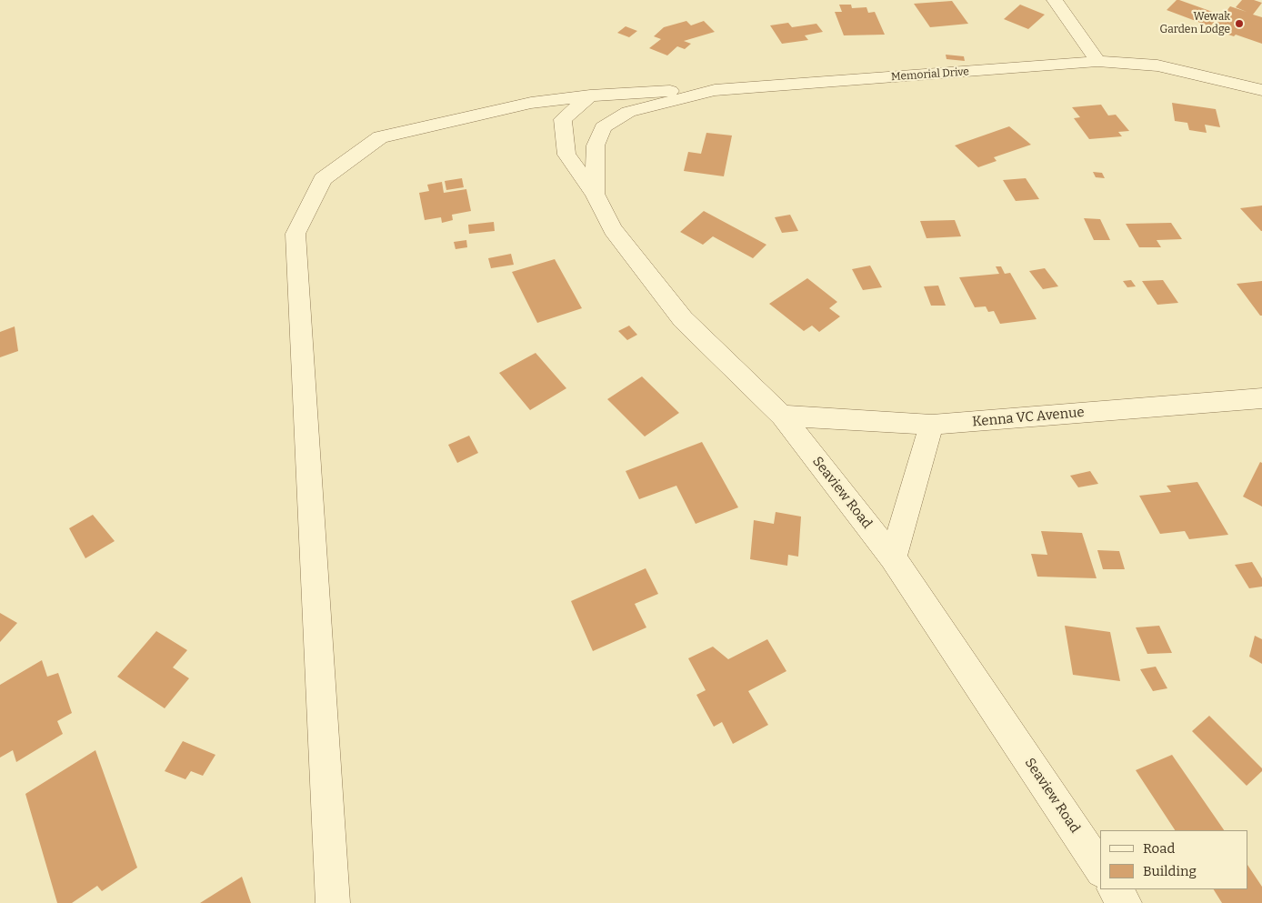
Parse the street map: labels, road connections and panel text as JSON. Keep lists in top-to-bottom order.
{
  "streets": {
    "street": ["Memorial Drive", "Kenna VC Avenue", "Seaview Road"]
  },
  "crossings": [
    ["Memorial Drive", "Seaview Road"],
    ["Kenna VC Avenue", "Seaview Road"]
  ],
  "places": ["Wewak Garden Lodge"],
  "legend": ["Road", "Building"]
}
